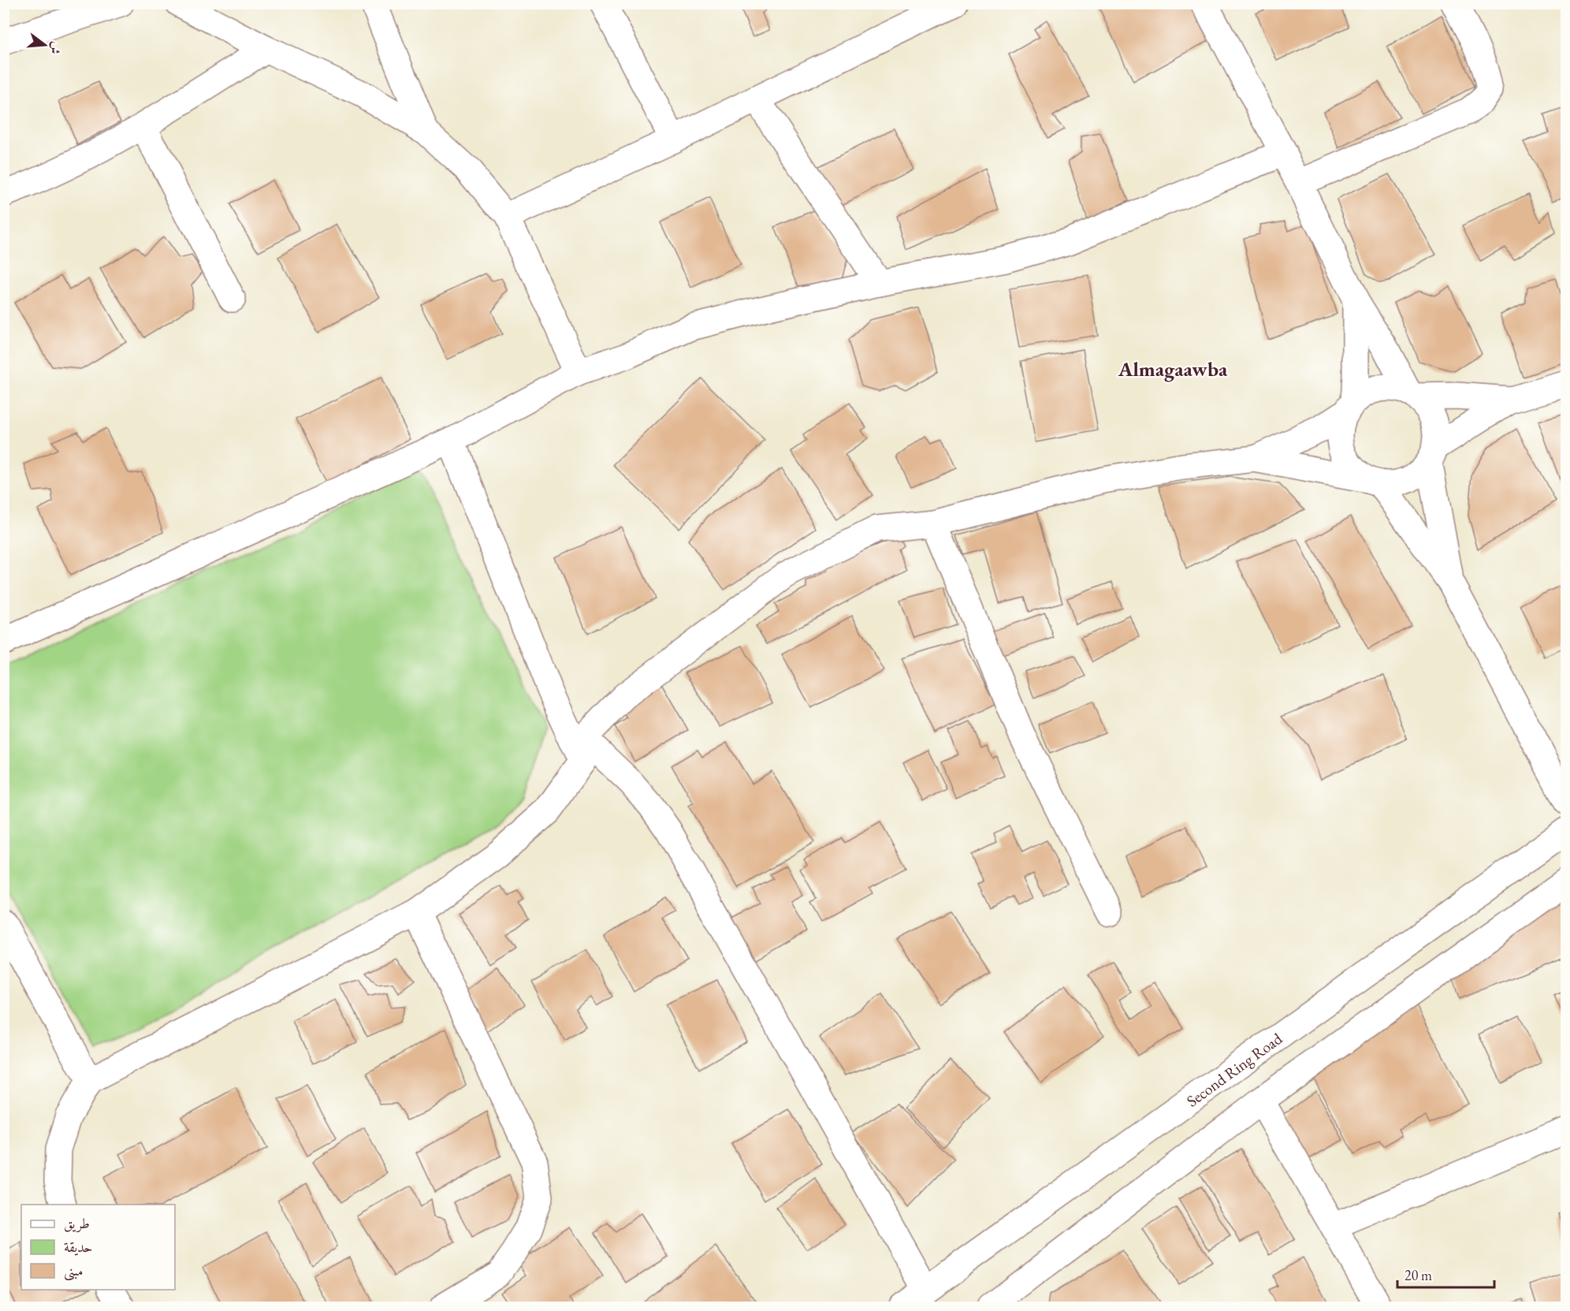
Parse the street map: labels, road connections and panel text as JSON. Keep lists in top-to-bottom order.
{
  "streets": {
    "street": ["Second Ring Road"]
  },
  "districts": ["Almagaawba"],
  "legend": ["طريق", "حديقة", "مبنى"],
  "scale_bar": "20 m",
  "north": "right"
}
